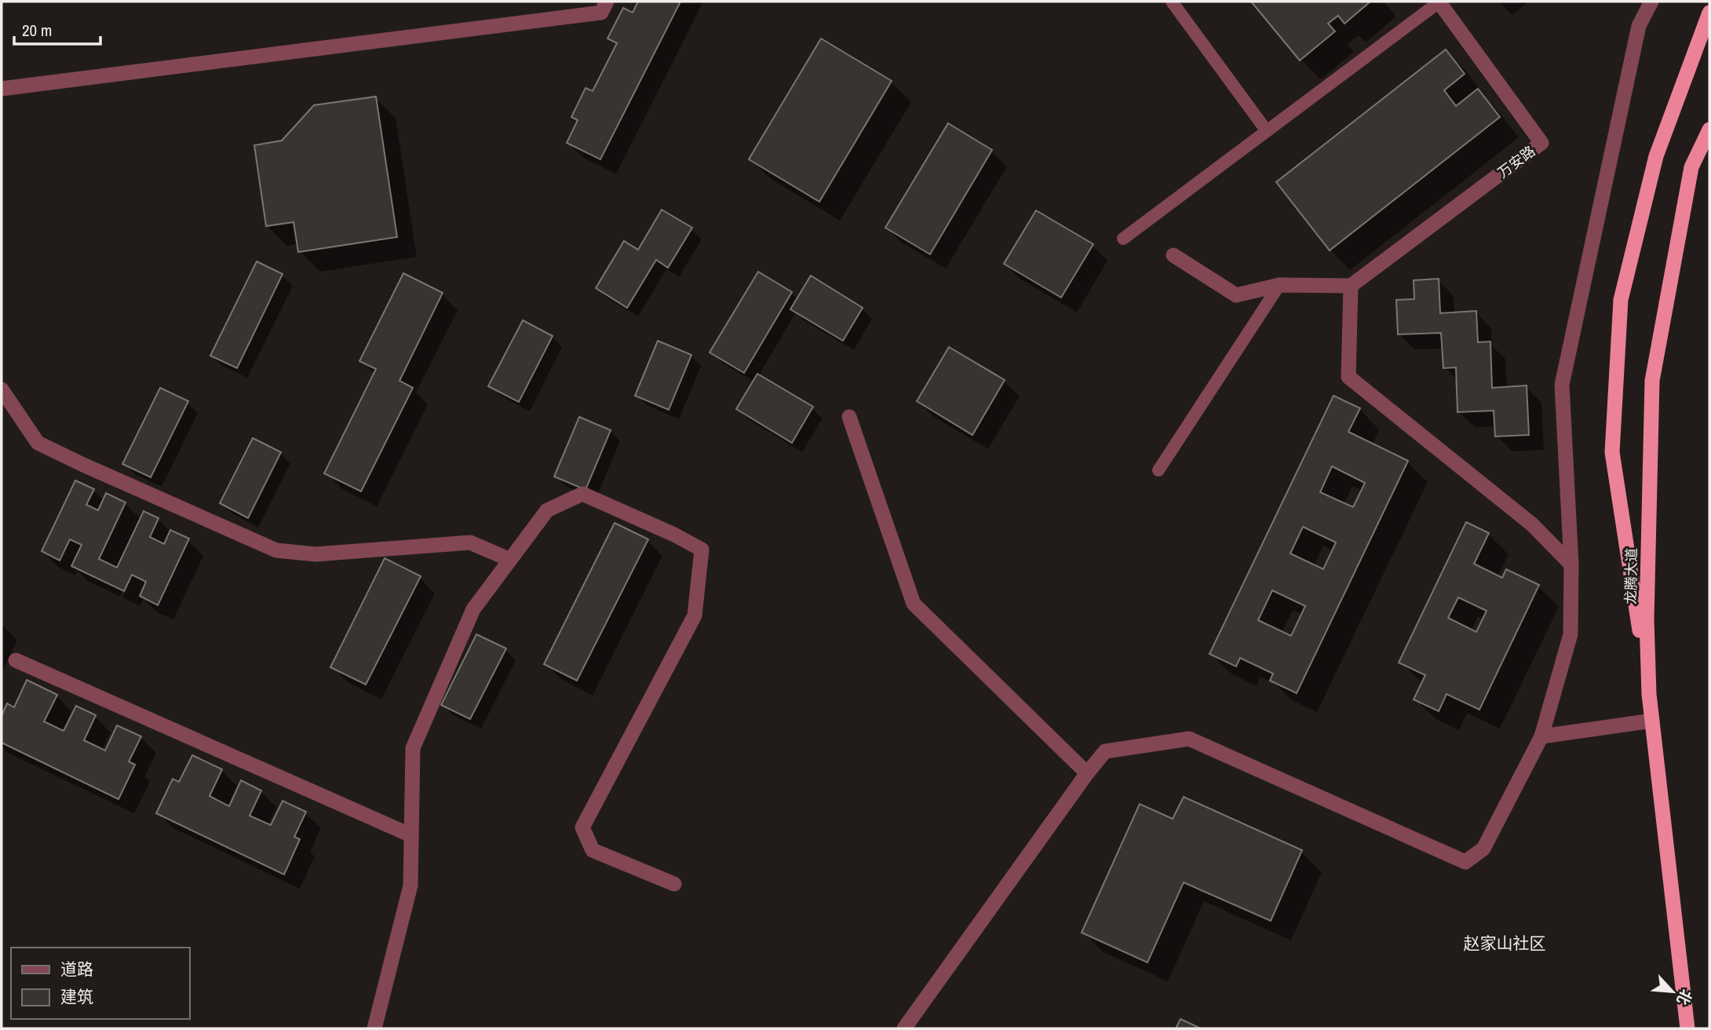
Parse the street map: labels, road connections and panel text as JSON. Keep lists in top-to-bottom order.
{
  "streets": {
    "highway": ["龙腾大道"],
    "street": ["万安路"]
  },
  "districts": ["赵家山社区"],
  "legend": ["道路", "建筑"],
  "scale_bar": "20 m",
  "north": "bottom right"
}
